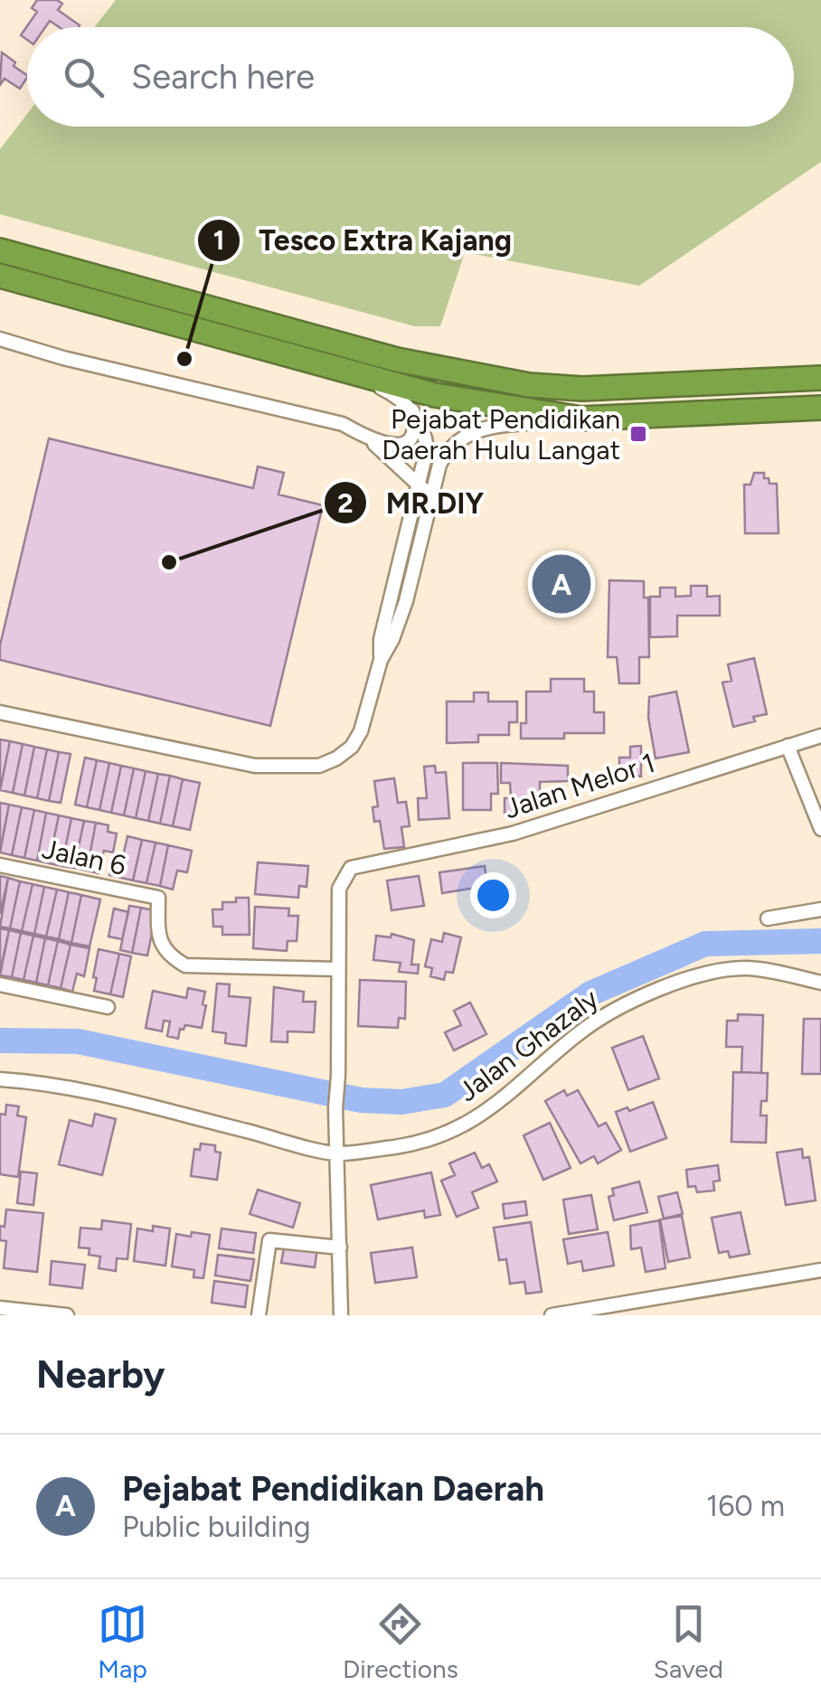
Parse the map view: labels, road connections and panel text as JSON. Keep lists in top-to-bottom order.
{
  "streets": {
    "street": ["Jalan Melor 1", "Jalan 6", "Jalan Ghazaly"]
  },
  "crossings": [
    ["Jalan Melor 1", "Jalan 6"]
  ],
  "places": {
    "other": ["Tesco Extra Kajang", "MR.DIY"],
    "transit": ["Pejabat Pendidikan Daerah Hulu Langat"]
  },
  "page": {
    "search": "Search here",
    "pins": "A",
    "heading": "Nearby",
    "list": [
      {
        "mark": "A",
        "name": "Pejabat Pendidikan Daerah",
        "note": "Public building",
        "value": "160 m"
      }
    ],
    "nav": ["Map", "Directions", "Saved"]
  }
}
